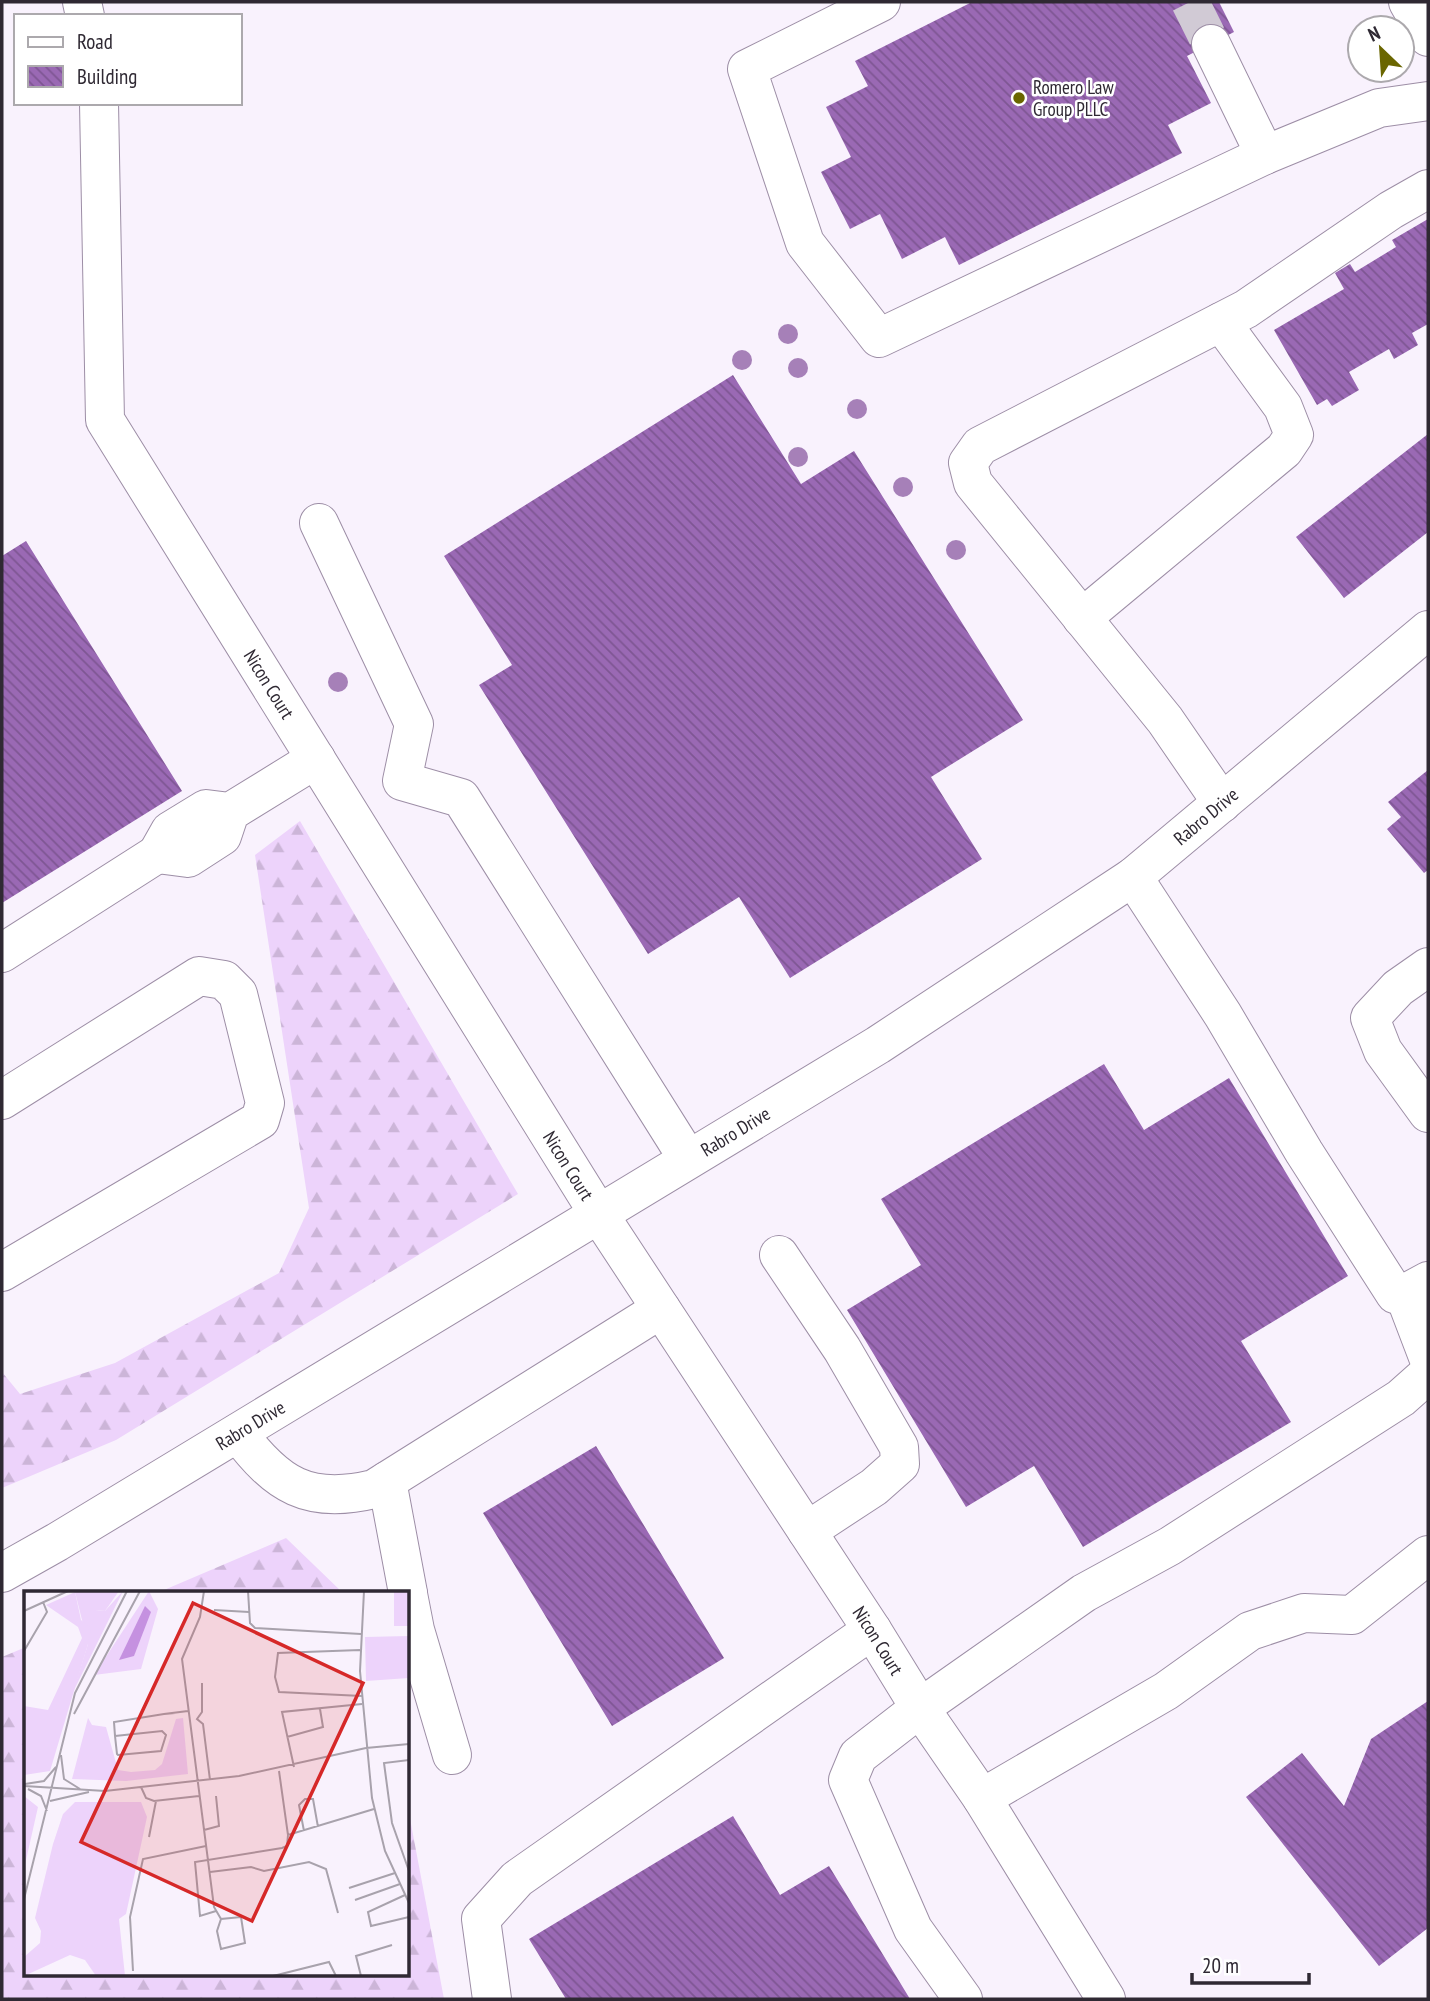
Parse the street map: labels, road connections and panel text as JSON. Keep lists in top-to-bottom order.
{
  "streets": {
    "street": ["Nicon Court", "Rabro Drive"]
  },
  "crossings": [
    ["Nicon Court", "Rabro Drive"]
  ],
  "places": ["Romero Law Group PLLC"],
  "legend": ["Road", "Building"],
  "scale_bar": "20 m",
  "north": "top left"
}
